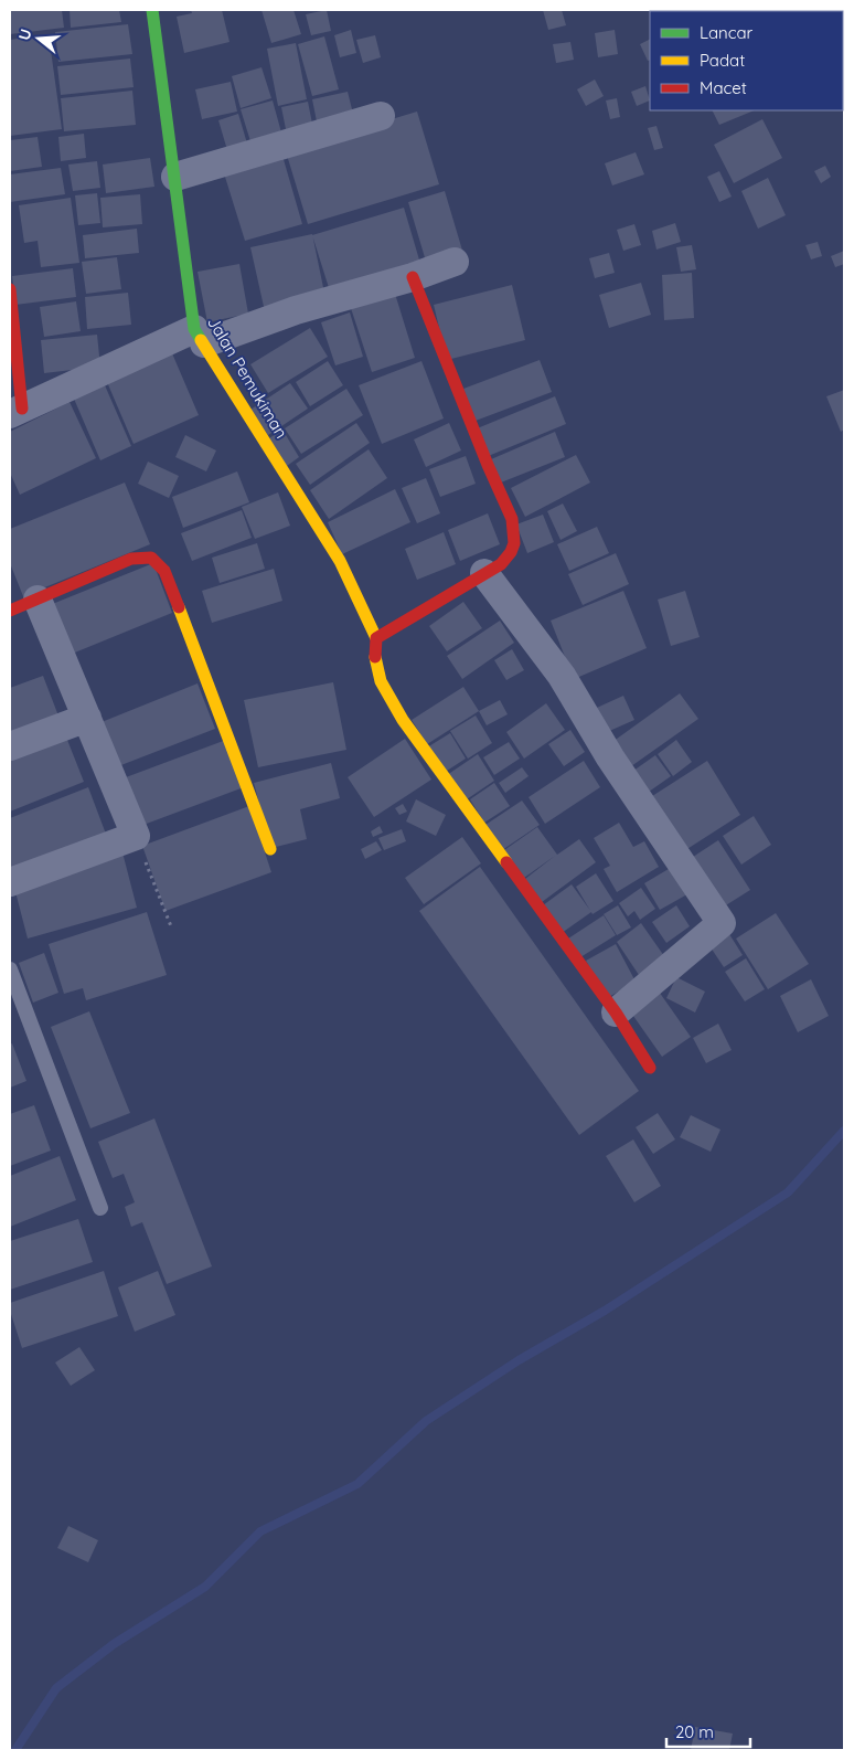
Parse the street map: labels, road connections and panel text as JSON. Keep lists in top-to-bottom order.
{
  "streets": {
    "street": ["Jalan Pemukiman"]
  },
  "legend": ["Lancar", "Padat", "Macet"],
  "scale_bar": "20 m",
  "north": "left"
}
